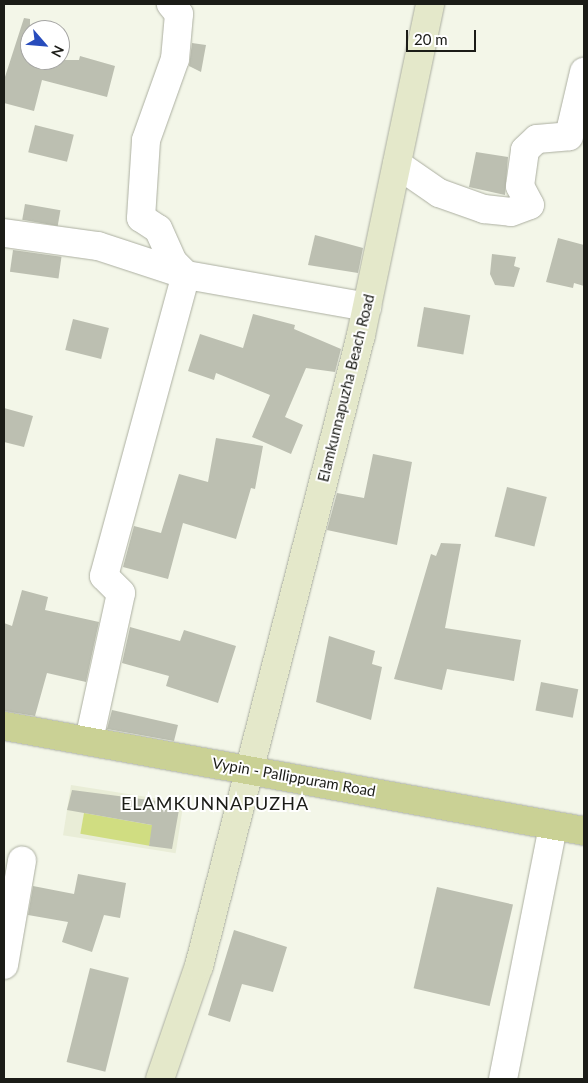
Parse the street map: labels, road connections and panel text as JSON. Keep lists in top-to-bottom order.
{
  "streets": {
    "main road": ["Elamkunnapuzha Beach Road", "Vypin - Pallippuram Road"]
  },
  "crossings": [
    ["Elamkunnapuzha Beach Road", "Vypin - Pallippuram Road"]
  ],
  "districts": ["ELAMKUNNAPUZHA"],
  "scale_bar": "20 m",
  "north": "bottom right"
}
